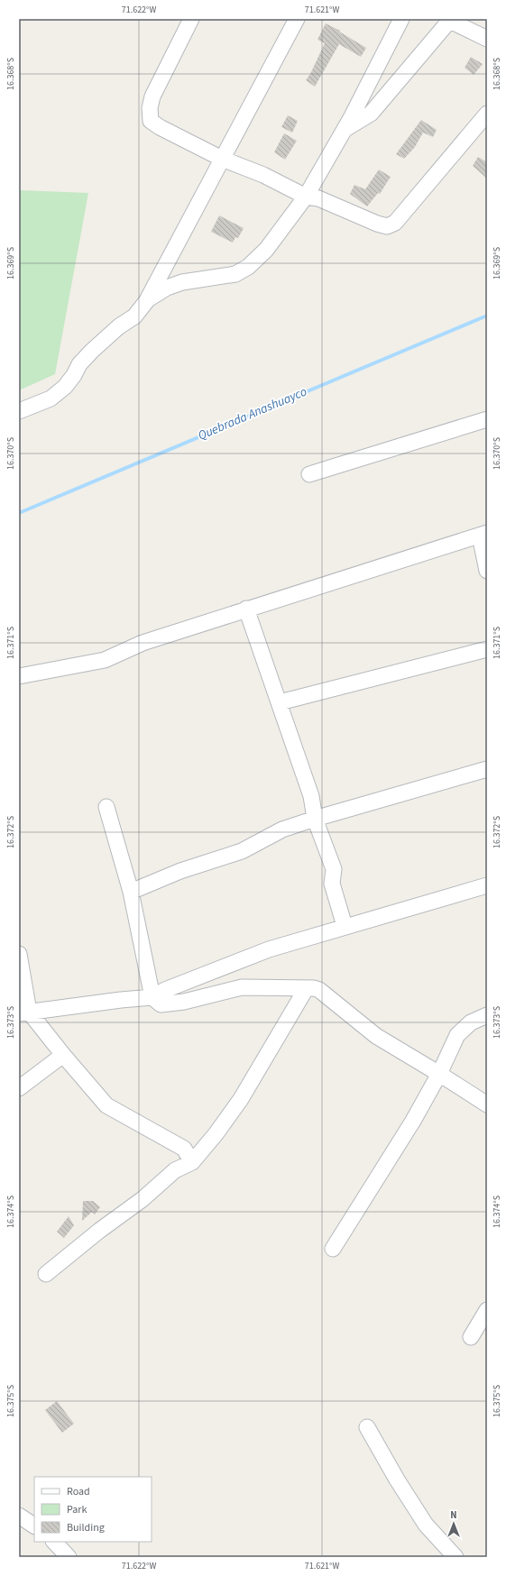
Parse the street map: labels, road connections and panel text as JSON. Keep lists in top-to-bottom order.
{
  "water": ["Quebrada Anashuayco"],
  "legend": ["Road", "Park", "Building"],
  "north": "top",
  "coordinates": [
    "71.622°W",
    "71.621°W",
    "16.368°S",
    "16.369°S",
    "16.370°S",
    "16.371°S",
    "16.372°S",
    "16.373°S",
    "16.374°S",
    "16.375°S"
  ]
}
